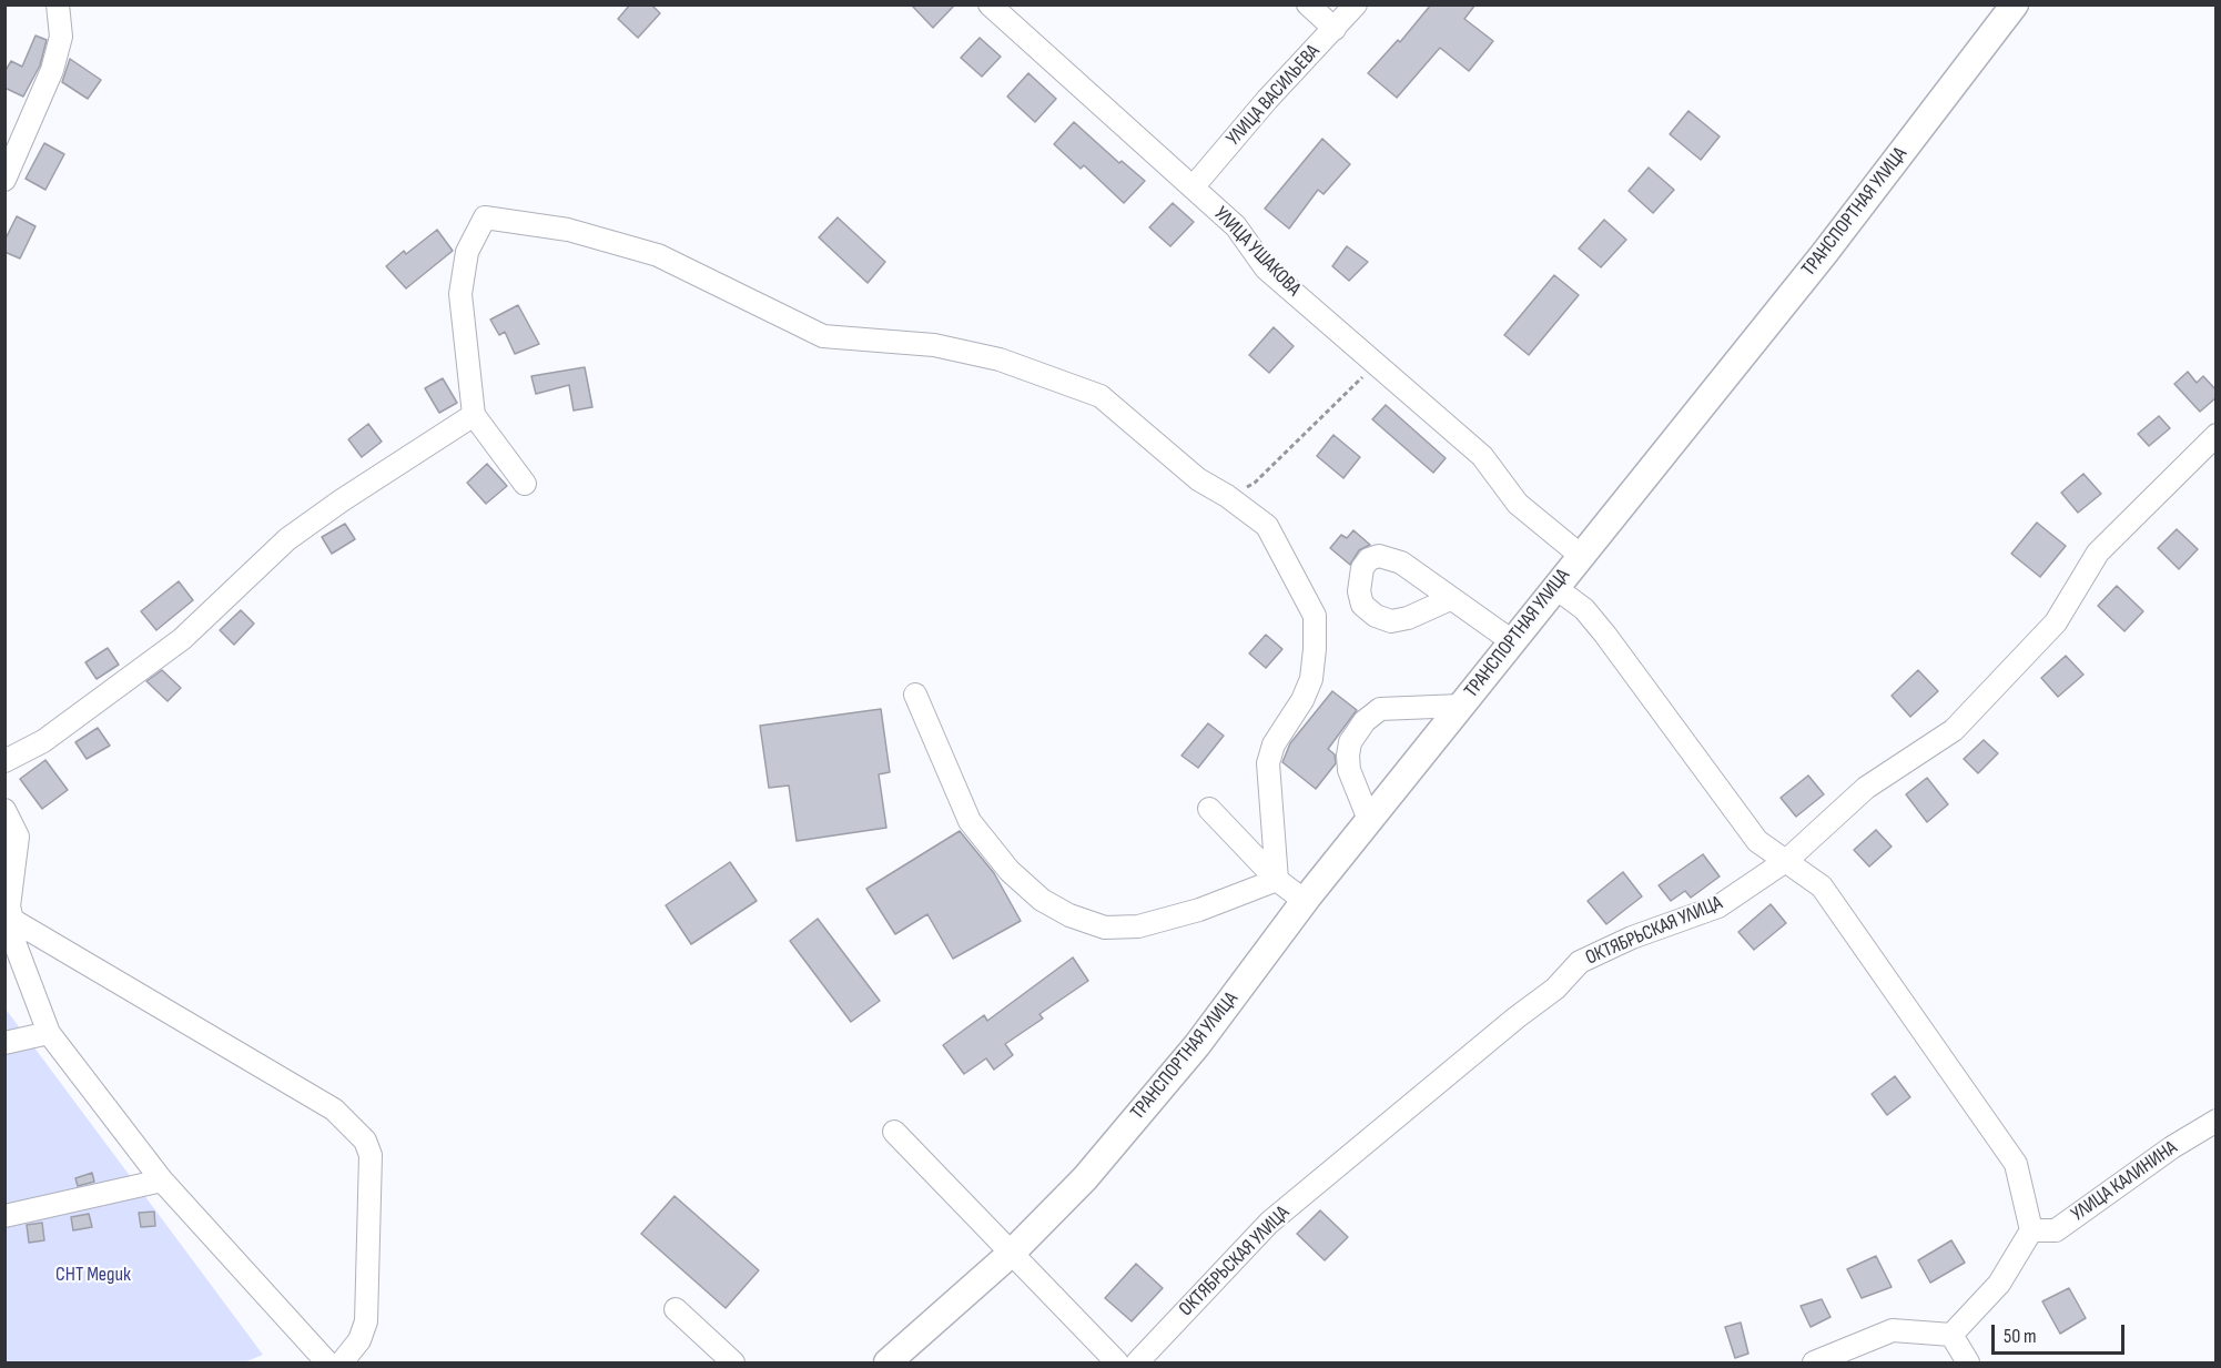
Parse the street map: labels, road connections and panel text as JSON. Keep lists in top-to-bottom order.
{
  "streets": {
    "main road": ["ТРАНСПОРТНАЯ УЛИЦА"],
    "street": [
      "УЛИЦА ВАСИЛЬЕВА",
      "УЛИЦА УШАКОВА",
      "ОКТЯБРЬСКАЯ УЛИЦА",
      "УЛИЦА КАЛИНИНА"
    ]
  },
  "crossings": [
    ["УЛИЦА ВАСИЛЬЕВА", "УЛИЦА УШАКОВА"],
    ["ТРАНСПОРТНАЯ УЛИЦА", "УЛИЦА УШАКОВА"]
  ],
  "parks": ["СНТ Медик"],
  "scale_bar": "50 m"
}
